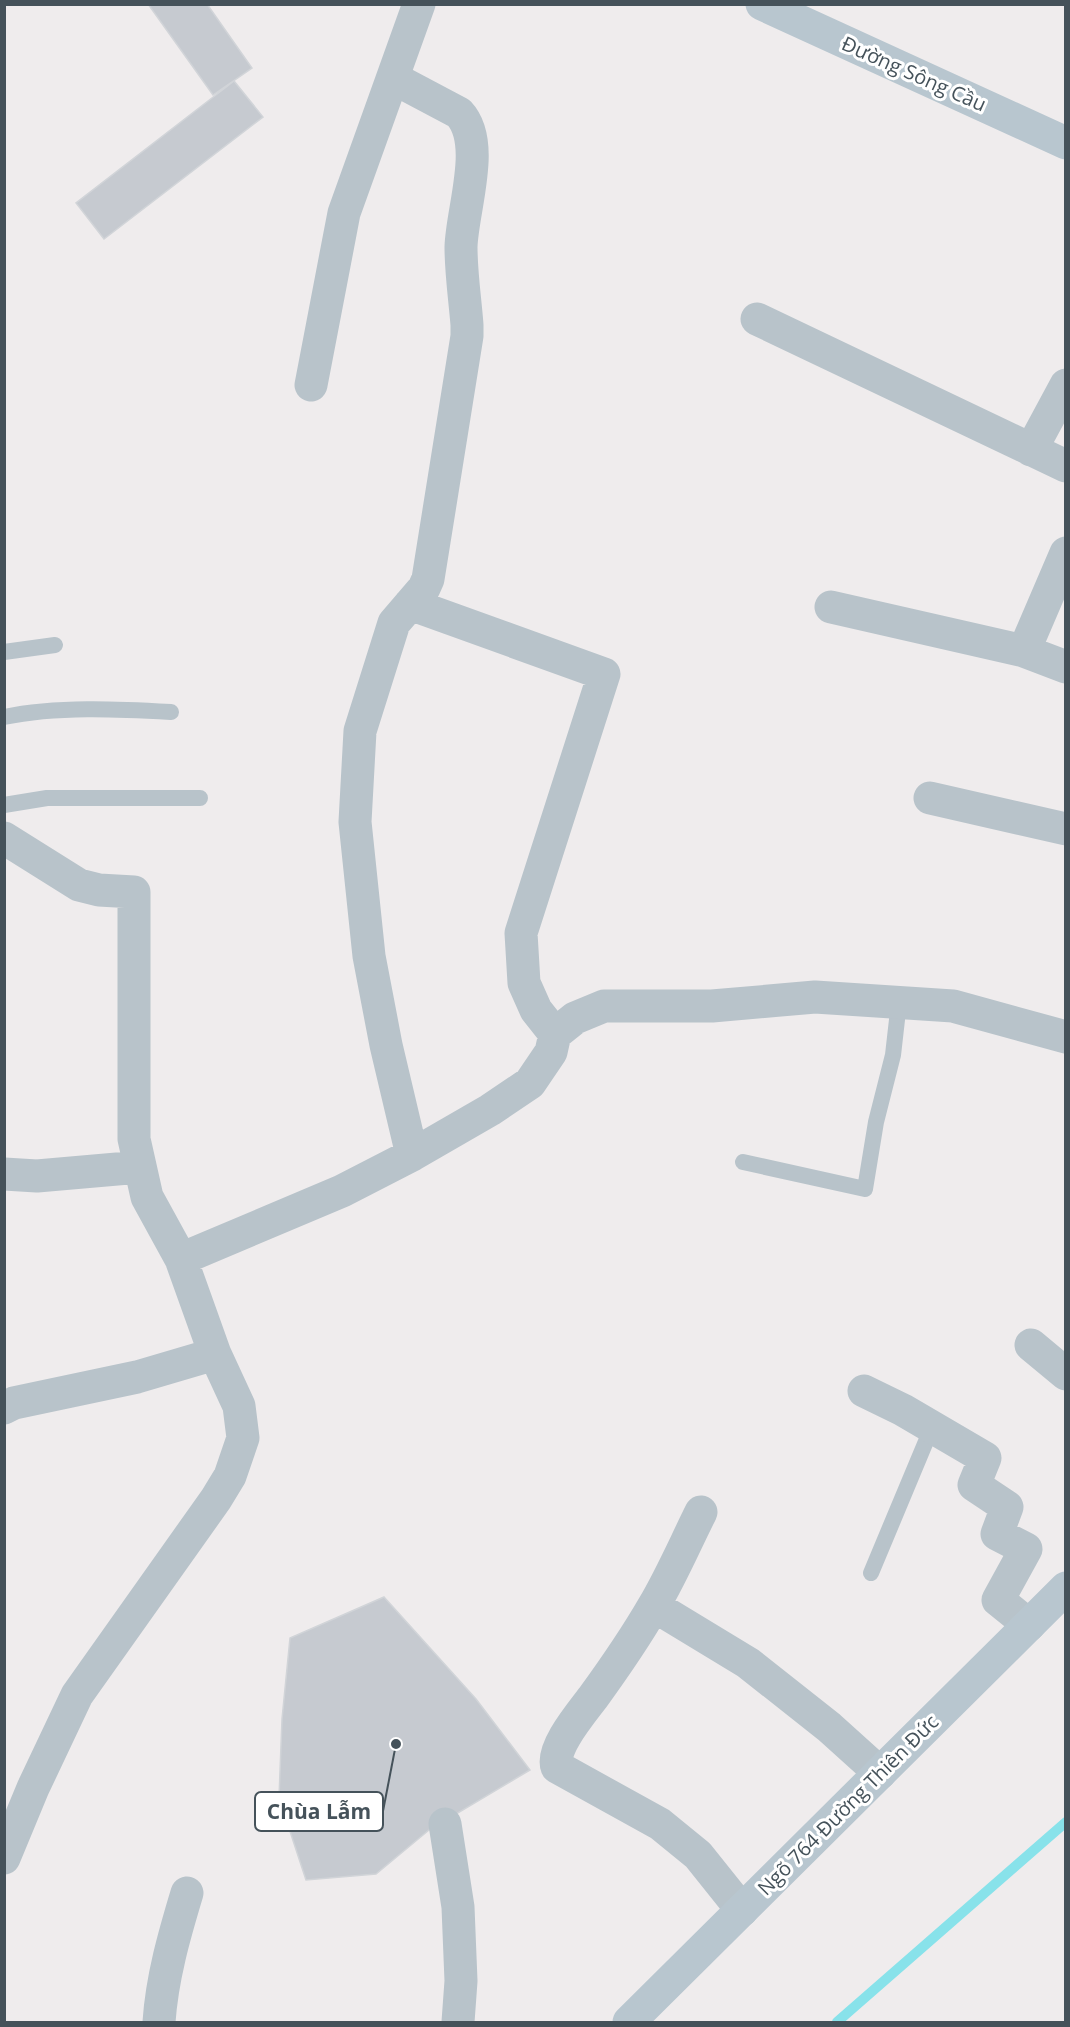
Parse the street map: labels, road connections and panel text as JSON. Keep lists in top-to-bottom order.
{
  "streets": {
    "street": ["Đường Sông Cầu", "Ngõ 764 Đường Thiên Đức"]
  },
  "places": ["Chùa Lẫm"]
}
